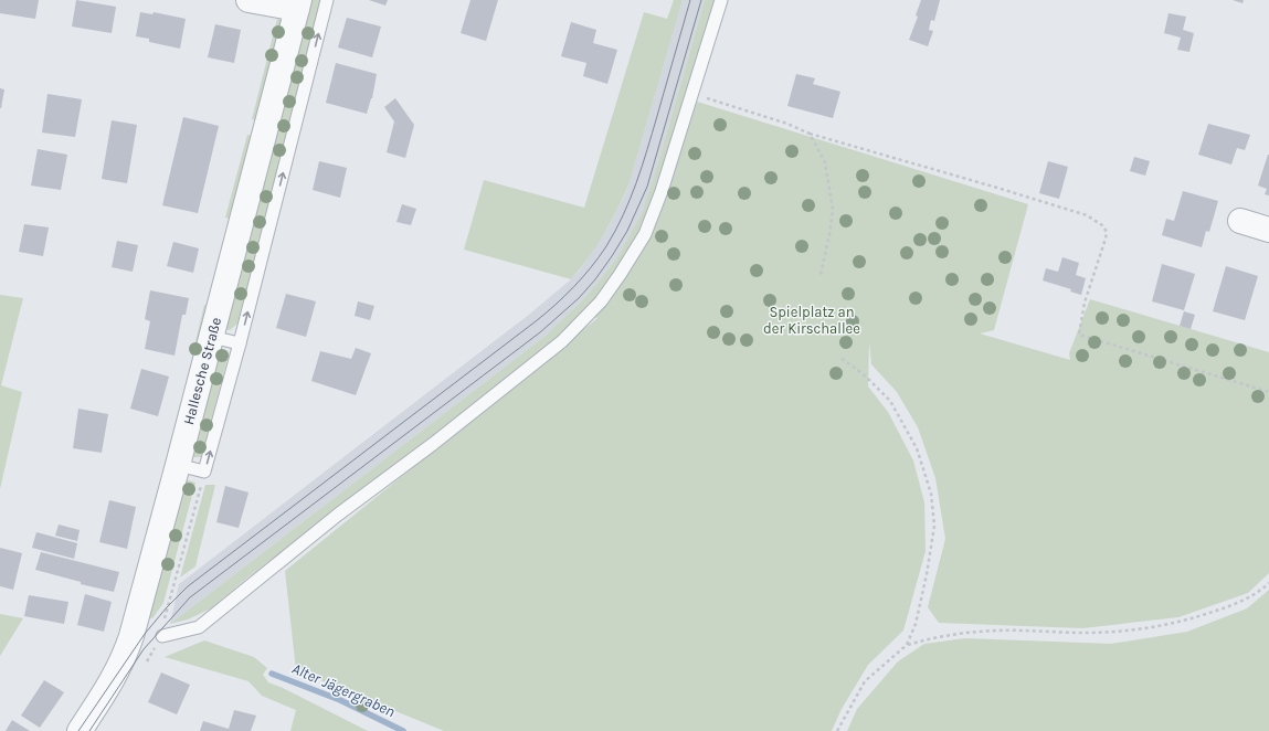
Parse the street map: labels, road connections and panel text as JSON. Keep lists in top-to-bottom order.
{
  "streets": {
    "street": ["Hallesche Straße"]
  },
  "water": ["Alter Jägergraben"],
  "parks": ["Spielplatz an der Kirschallee"]
}
